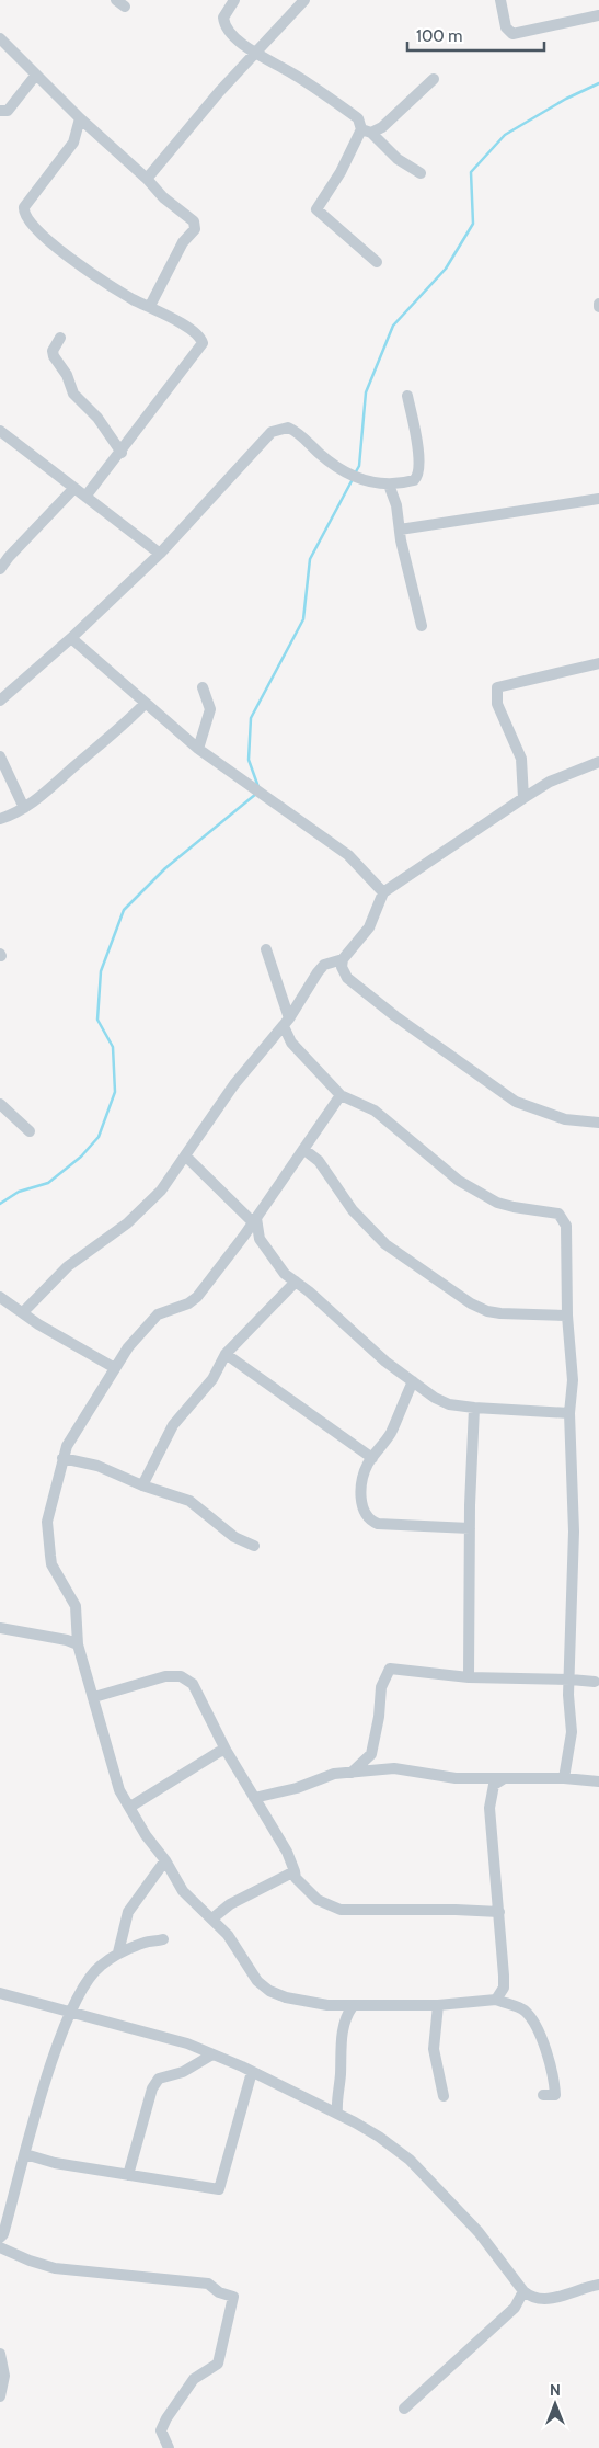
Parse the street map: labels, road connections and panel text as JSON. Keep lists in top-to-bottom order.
{
  "scale_bar": "100 m",
  "north": "top"
}
